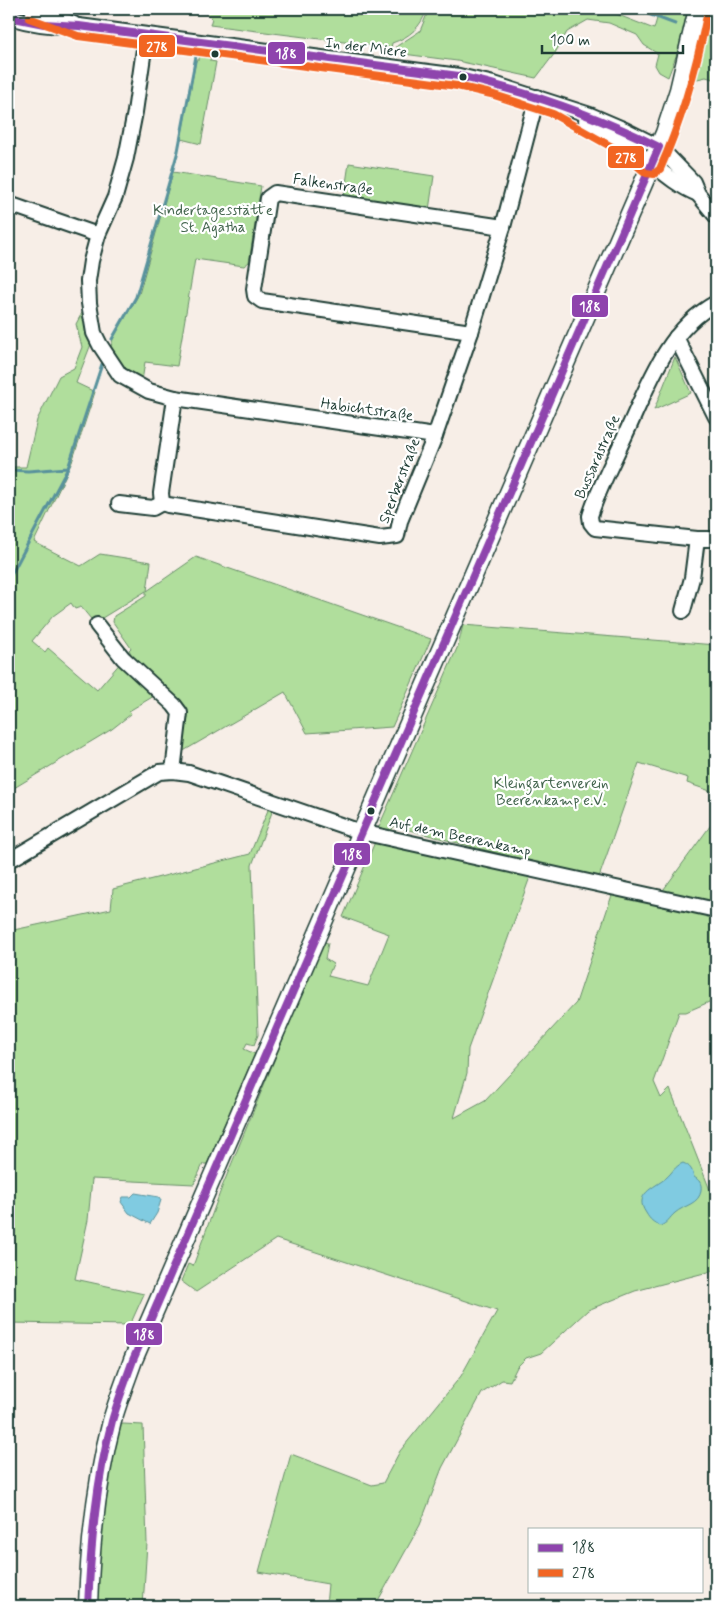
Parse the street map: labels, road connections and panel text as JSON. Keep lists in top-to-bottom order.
{
  "streets": {
    "street": [
      "In der Miere",
      "Falkenstraße",
      "Habichtstraße",
      "Bussardstraße",
      "Sperberstraße",
      "Auf dem Beerenkamp"
    ]
  },
  "crossings": [
    ["In der Miere", "Habichtstraße"],
    ["In der Miere", "Sperberstraße"],
    ["Falkenstraße", "Sperberstraße"],
    ["Habichtstraße", "Sperberstraße"]
  ],
  "parks": ["Kindertagesstätte St. Agatha", "Kleingartenverein Beerenkamp e.V."],
  "lines": ["transit line 278", "transit line 188"],
  "legend": ["188", "278"],
  "scale_bar": "100 m"
}
